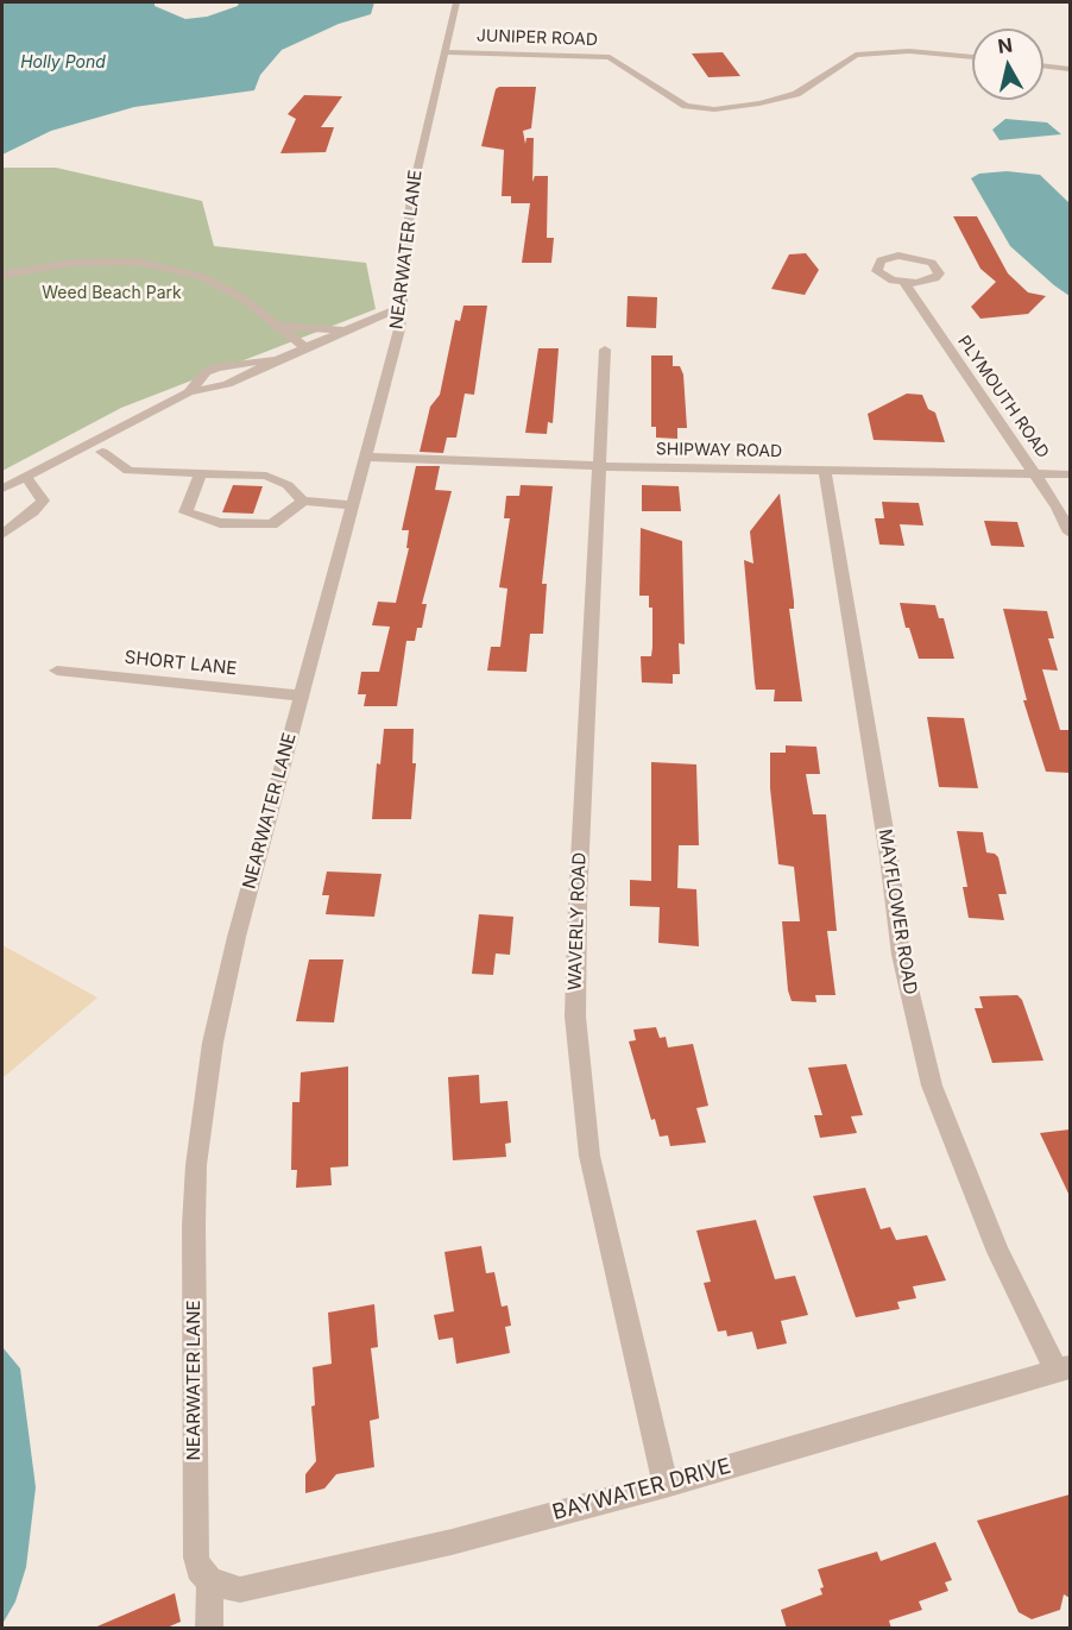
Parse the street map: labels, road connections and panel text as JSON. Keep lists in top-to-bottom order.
{
  "streets": {
    "street": [
      "JUNIPER ROAD",
      "NEARWATER LANE",
      "PLYMOUTH ROAD",
      "SHIPWAY ROAD",
      "SHORT LANE",
      "MAYFLOWER ROAD",
      "WAVERLY ROAD",
      "BAYWATER DRIVE"
    ]
  },
  "crossings": [
    ["JUNIPER ROAD", "NEARWATER LANE"],
    ["NEARWATER LANE", "SHIPWAY ROAD"],
    ["NEARWATER LANE", "SHORT LANE"],
    ["NEARWATER LANE", "BAYWATER DRIVE"],
    ["PLYMOUTH ROAD", "SHIPWAY ROAD"],
    ["SHIPWAY ROAD", "MAYFLOWER ROAD"],
    ["SHIPWAY ROAD", "WAVERLY ROAD"],
    ["MAYFLOWER ROAD", "BAYWATER DRIVE"],
    ["WAVERLY ROAD", "BAYWATER DRIVE"]
  ],
  "water": ["Holly Pond"],
  "parks": ["Weed Beach Park"],
  "north": "top"
}
